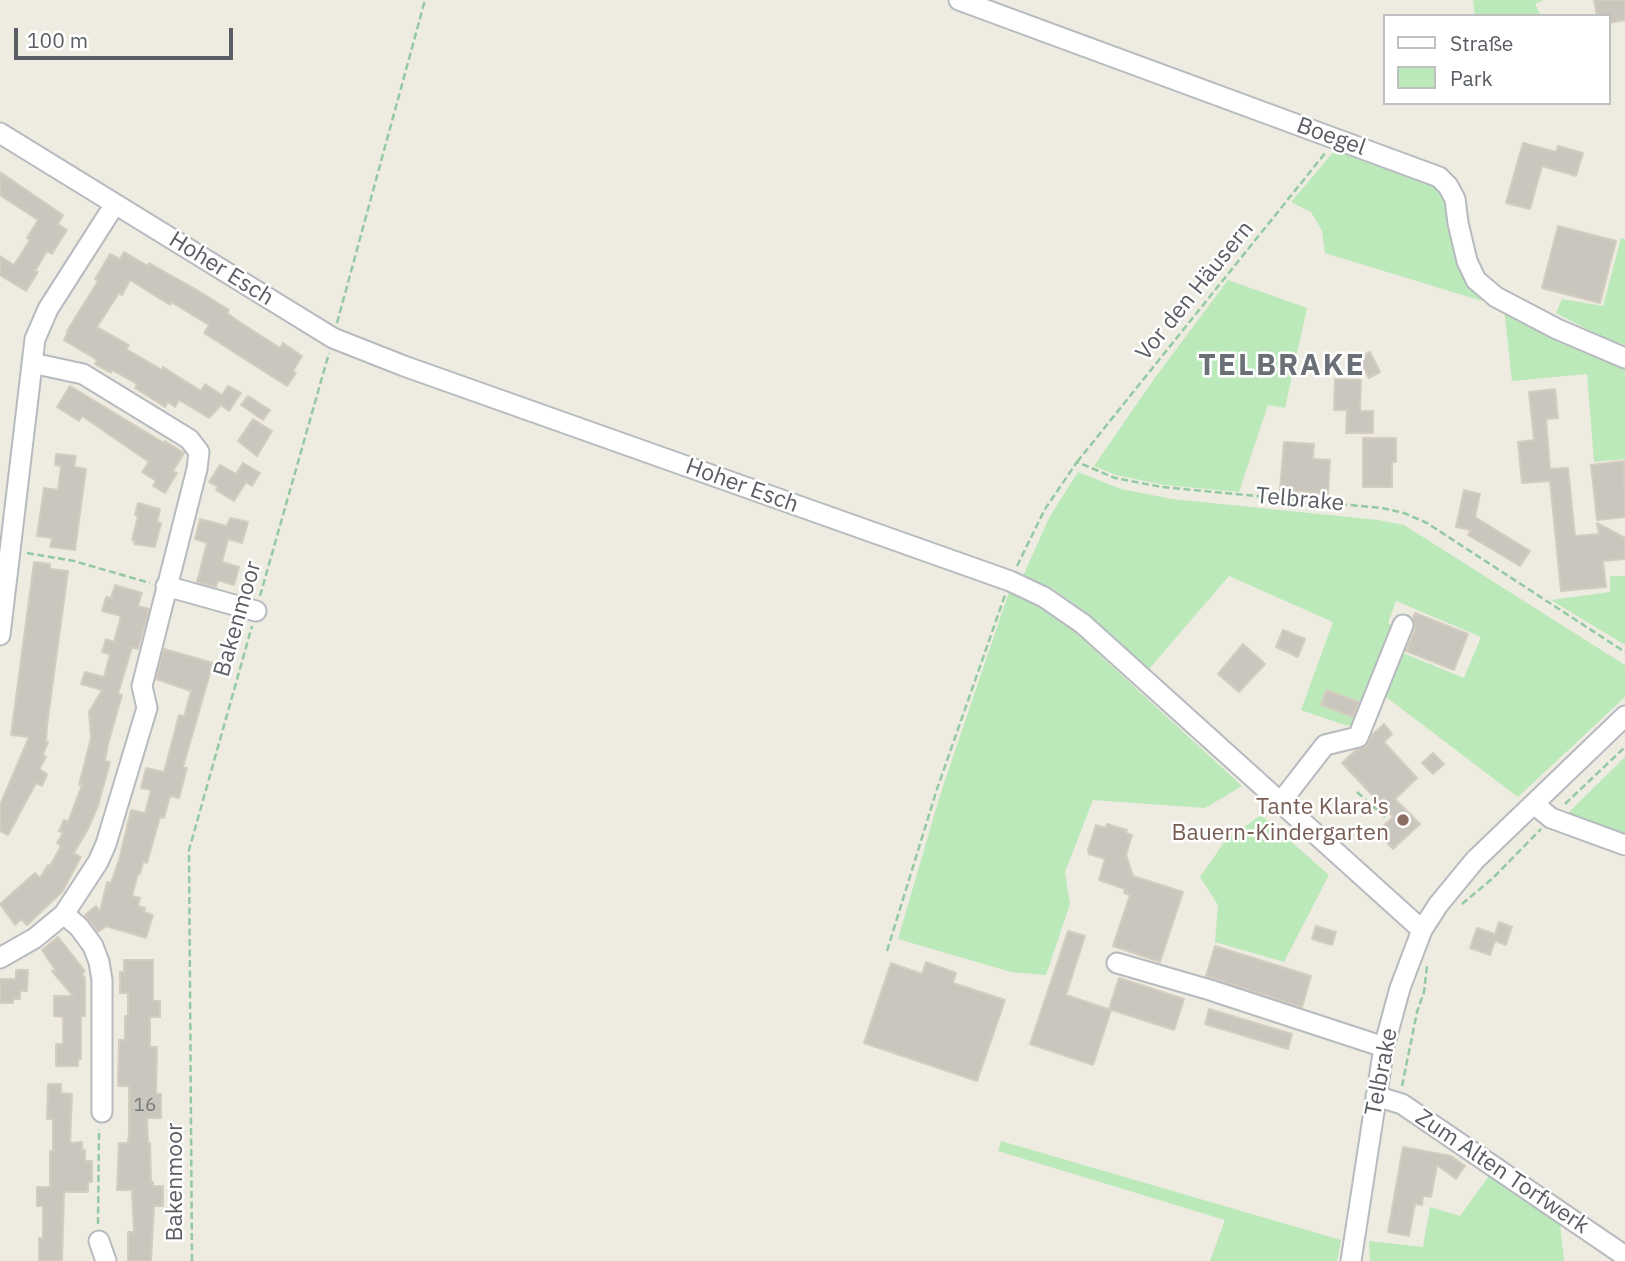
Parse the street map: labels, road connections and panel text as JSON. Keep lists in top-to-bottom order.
{
  "streets": {
    "street": [
      "Boegel",
      "Hoher Esch",
      "Telbrake",
      "Zum Alten Torfwerk"
    ],
    "path": ["Vor den Häusern", "Bakenmoor"]
  },
  "crossings": [
    ["Boegel", "Vor den Häusern"],
    ["Hoher Esch", "Telbrake"],
    ["Hoher Esch", "Bakenmoor"],
    ["Vor den Häusern", "Telbrake"],
    ["Telbrake", "Zum Alten Torfwerk"]
  ],
  "districts": ["TELBRAKE"],
  "places": ["Tante Klara's Bauern-Kindergarten"],
  "house_numbers": ["16"],
  "legend": ["Straße", "Park"],
  "scale_bar": "100 m"
}
